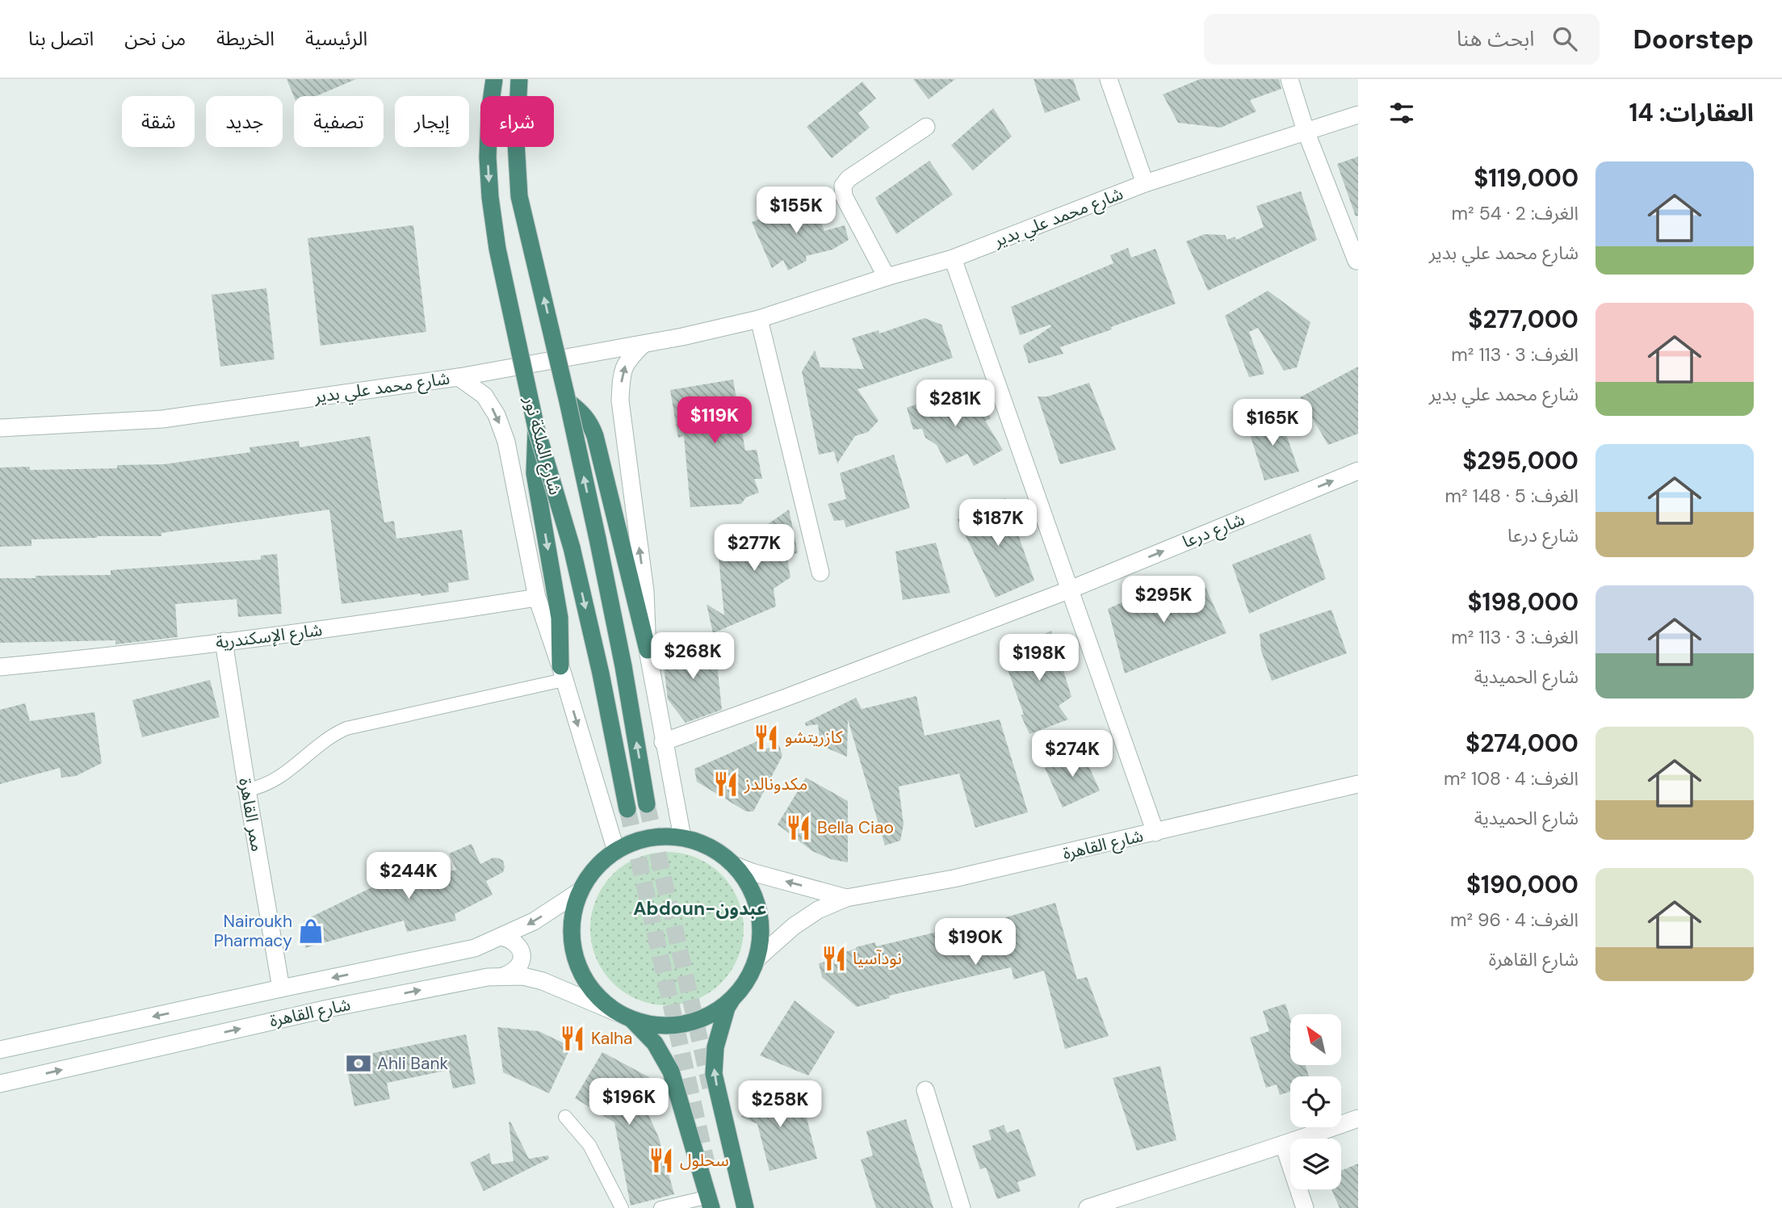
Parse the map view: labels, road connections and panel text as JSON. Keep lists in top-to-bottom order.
{
  "streets": {
    "highway": ["شارع الملكة نور"],
    "street": [
      "شارع محمد علي بدير",
      "شارع درعا",
      "شارع الإسكندرية",
      "ممر القاهرة",
      "شارع القاهرة"
    ]
  },
  "crossings": [
    ["شارع محمد علي بدير", "شارع الملكة نور"],
    ["شارع الملكة نور", "شارع الإسكندرية"],
    ["شارع الملكة نور", "شارع القاهرة"],
    ["شارع الإسكندرية", "ممر القاهرة"],
    ["ممر القاهرة", "شارع القاهرة"]
  ],
  "one_way": ["شارع درعا"],
  "districts": ["Abdoun-عبدون"],
  "places": {
    "restaurant": [
      "كازريتشو",
      "مكدونالدز",
      "Bella Ciao",
      "نودآسيا",
      "Kalha",
      "سحلول"
    ],
    "shop": ["Nairoukh Pharmacy"],
    "bank": ["Ahli Bank"]
  },
  "north": "top left",
  "page": {
    "header": "Doorstep",
    "search": "ابحث هنا",
    "nav": [
      "الرئيسية",
      "الخريطة",
      "من نحن",
      "اتصل بنا"
    ],
    "heading": "العقارات: 14",
    "chip": [
      "شراء",
      "إيجار",
      "تصفية",
      "جديد",
      "شقة"
    ],
    "list": [
      {
        "name": "$119,000",
        "note": "الغرف: 2 · 54 m² · شارع محمد علي بدير"
      },
      {
        "name": "$277,000",
        "note": "الغرف: 3 · 113 m² · شارع محمد علي بدير"
      },
      {
        "name": "$295,000",
        "note": "الغرف: 5 · 148 m² · شارع درعا"
      },
      {
        "name": "$198,000",
        "note": "الغرف: 3 · 113 m² · شارع الحميدية"
      },
      {
        "name": "$274,000",
        "note": "الغرف: 4 · 108 m² · شارع الحميدية"
      },
      {
        "name": "$190,000",
        "note": "الغرف: 4 · 96 m² · شارع القاهرة"
      }
    ],
    "price": [
      "$155K",
      "$281K",
      "$119K",
      "$165K",
      "$187K",
      "$277K",
      "$295K",
      "$268K",
      "$198K",
      "$274K",
      "$244K",
      "$190K",
      "$196K",
      "$258K"
    ]
  }
}
